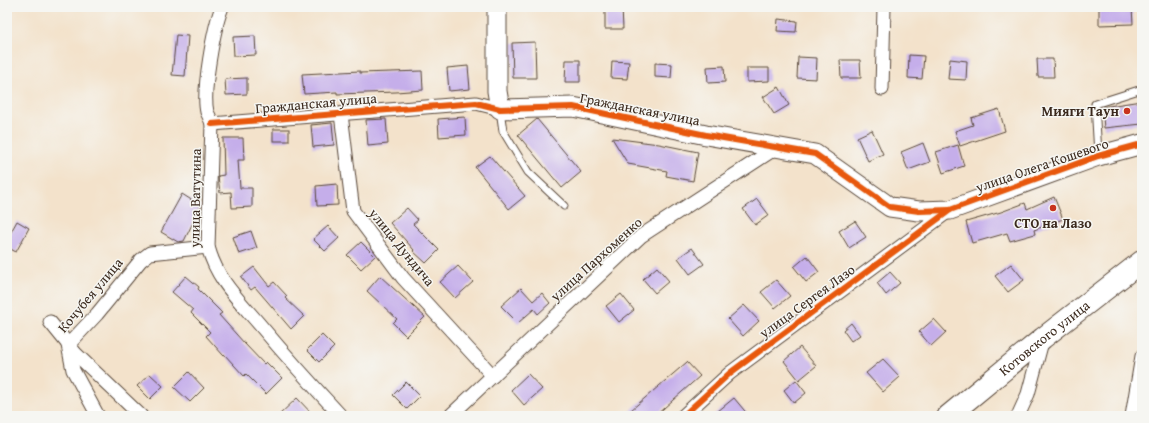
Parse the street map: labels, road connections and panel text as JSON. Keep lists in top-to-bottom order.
{
  "streets": {
    "main road": ["Котовского улица"],
    "street": [
      "Гражданская улица",
      "улица Олега Кошевого",
      "улица Ватутина",
      "улица Дундича",
      "улица Пархоменко",
      "Кочубея улица",
      "улица Сергея Лазо"
    ]
  },
  "crossings": [
    ["Гражданская улица", "улица Олега Кошевого"],
    ["Гражданская улица", "улица Ватутина"],
    ["Гражданская улица", "улица Дундича"],
    ["Гражданская улица", "улица Пархоменко"],
    ["Гражданская улица", "улица Сергея Лазо"],
    ["улица Олега Кошевого", "улица Сергея Лазо"],
    ["улица Ватутина", "Кочубея улица"],
    ["улица Дундича", "улица Пархоменко"]
  ],
  "places": ["Мияги Таун", "СТО на Лазо"]
}
